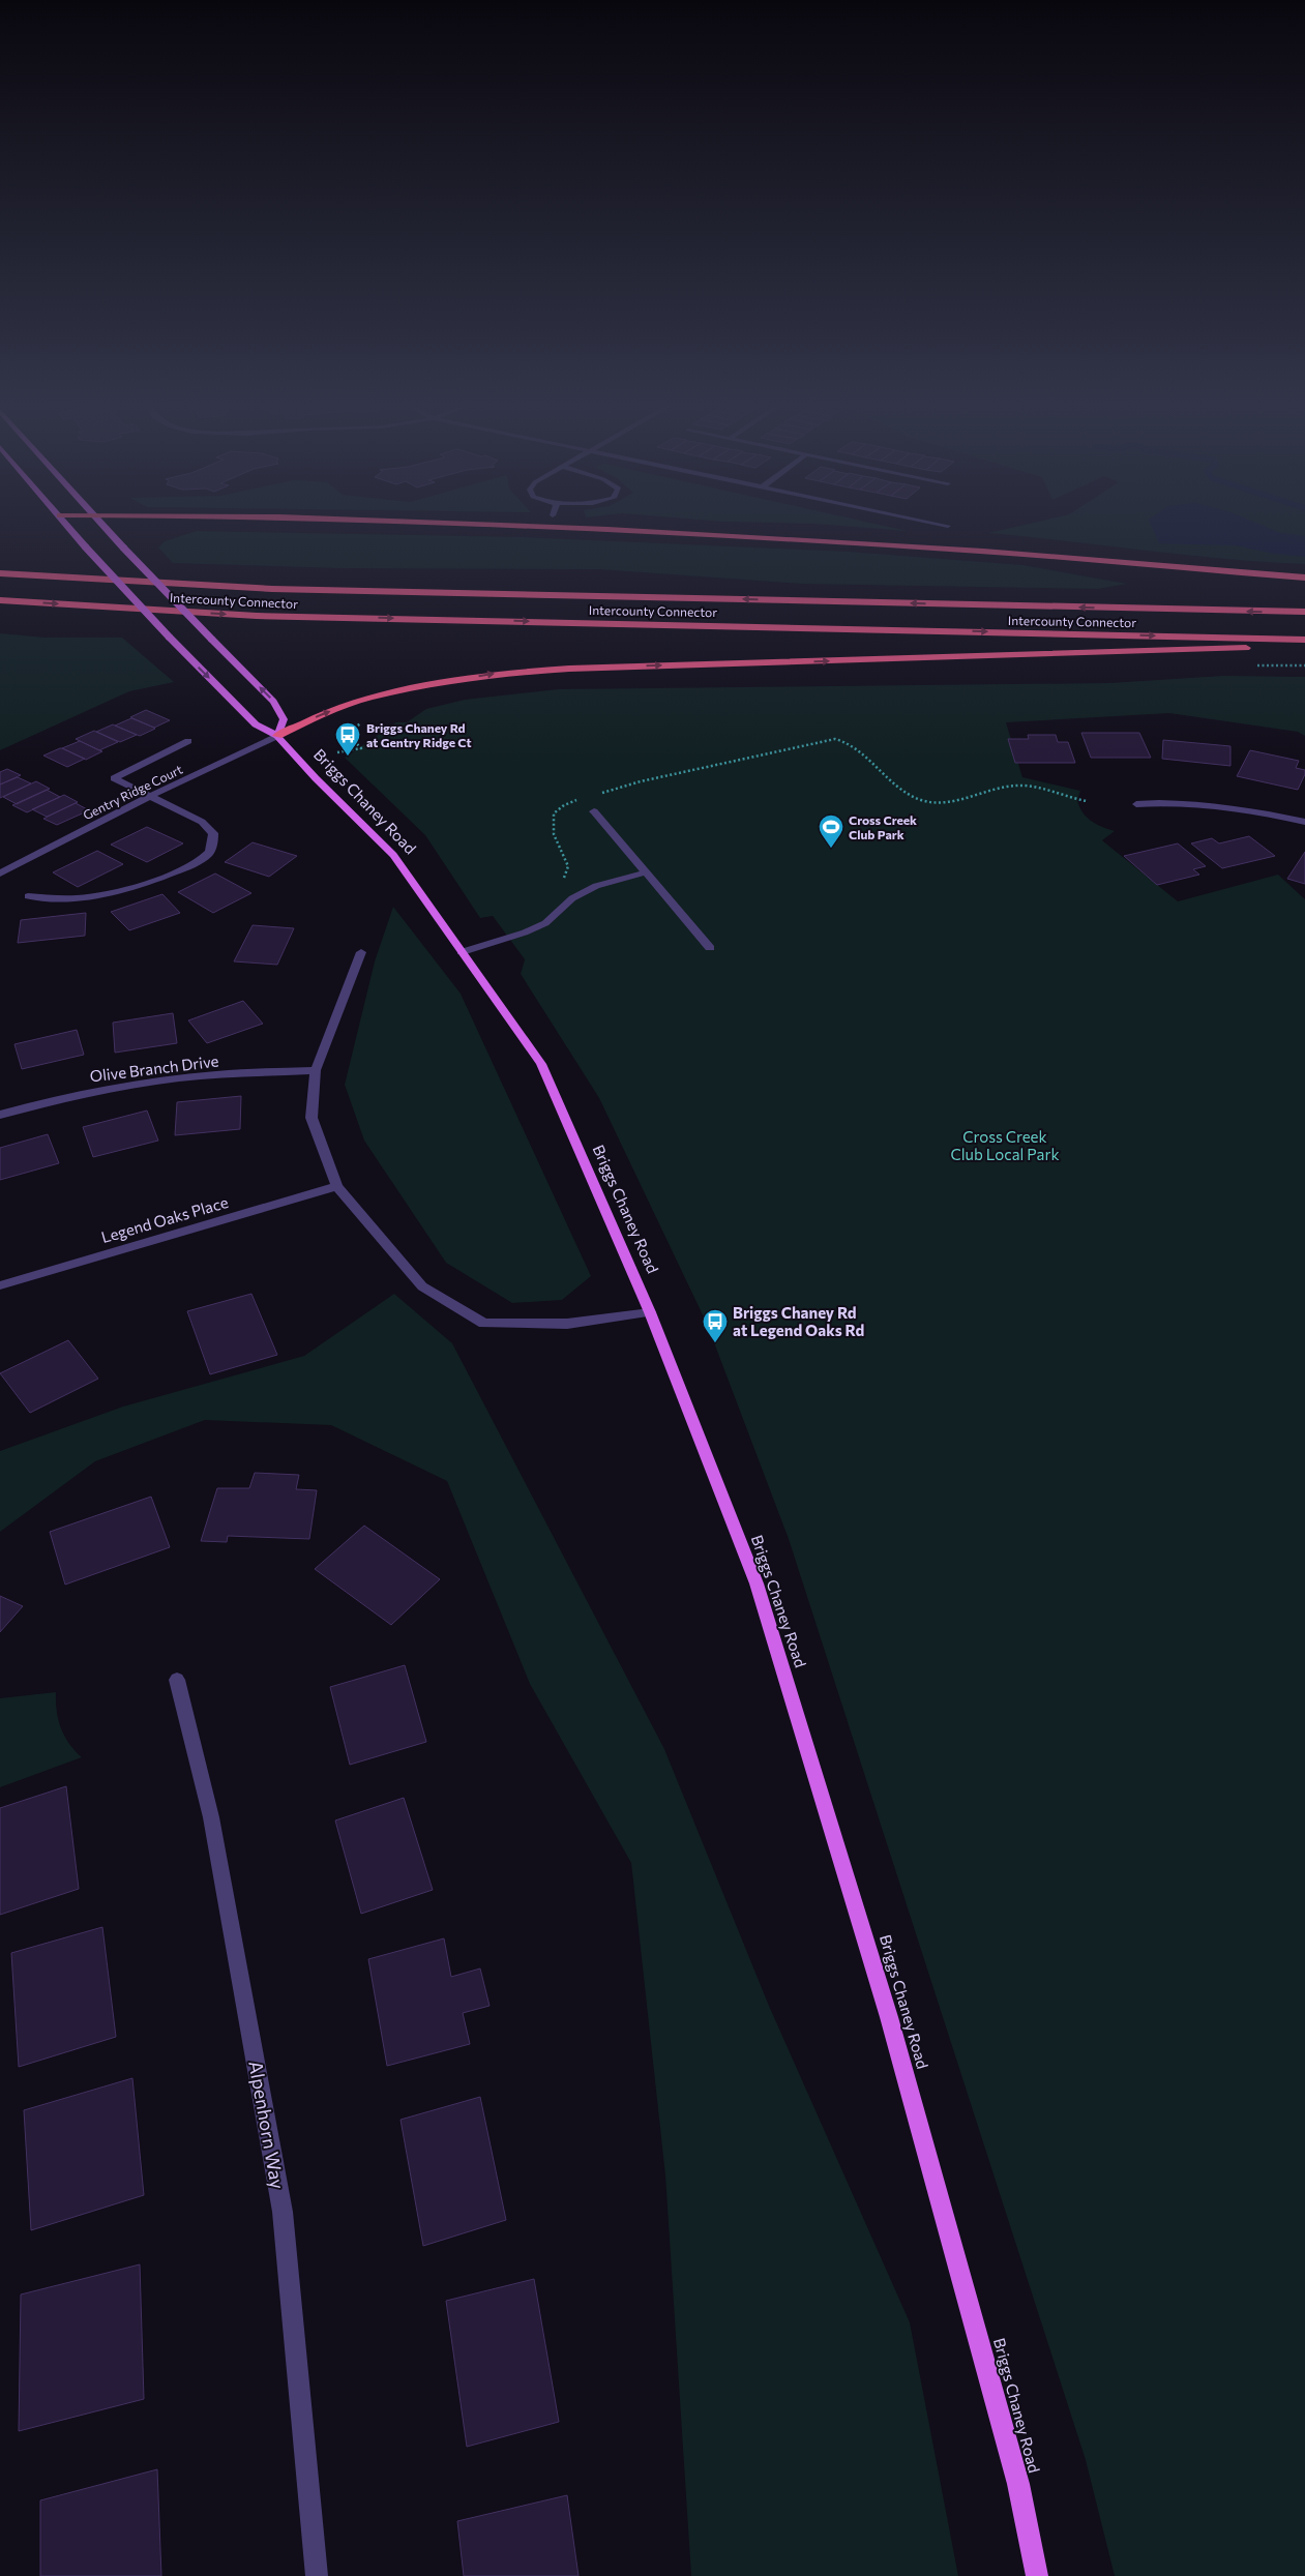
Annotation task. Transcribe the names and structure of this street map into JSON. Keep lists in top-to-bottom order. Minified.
{"streets":{"highway":["Intercounty Connector"],"main road":["Briggs Chaney Road"],"street":["Gentry Ridge Court","Olive Branch Drive","Legend Oaks Place","Alpenhorn Way"]},"crossings":[["Gentry Ridge Court","Briggs Chaney Road"]],"parks":["Cross Creek Club Local Park"],"places":{"bus stop":["Briggs Chaney Rd at Gentry Ridge Ct","Briggs Chaney Rd at Legend Oaks Rd"],"sports":["Cross Creek Club Park"]}}
